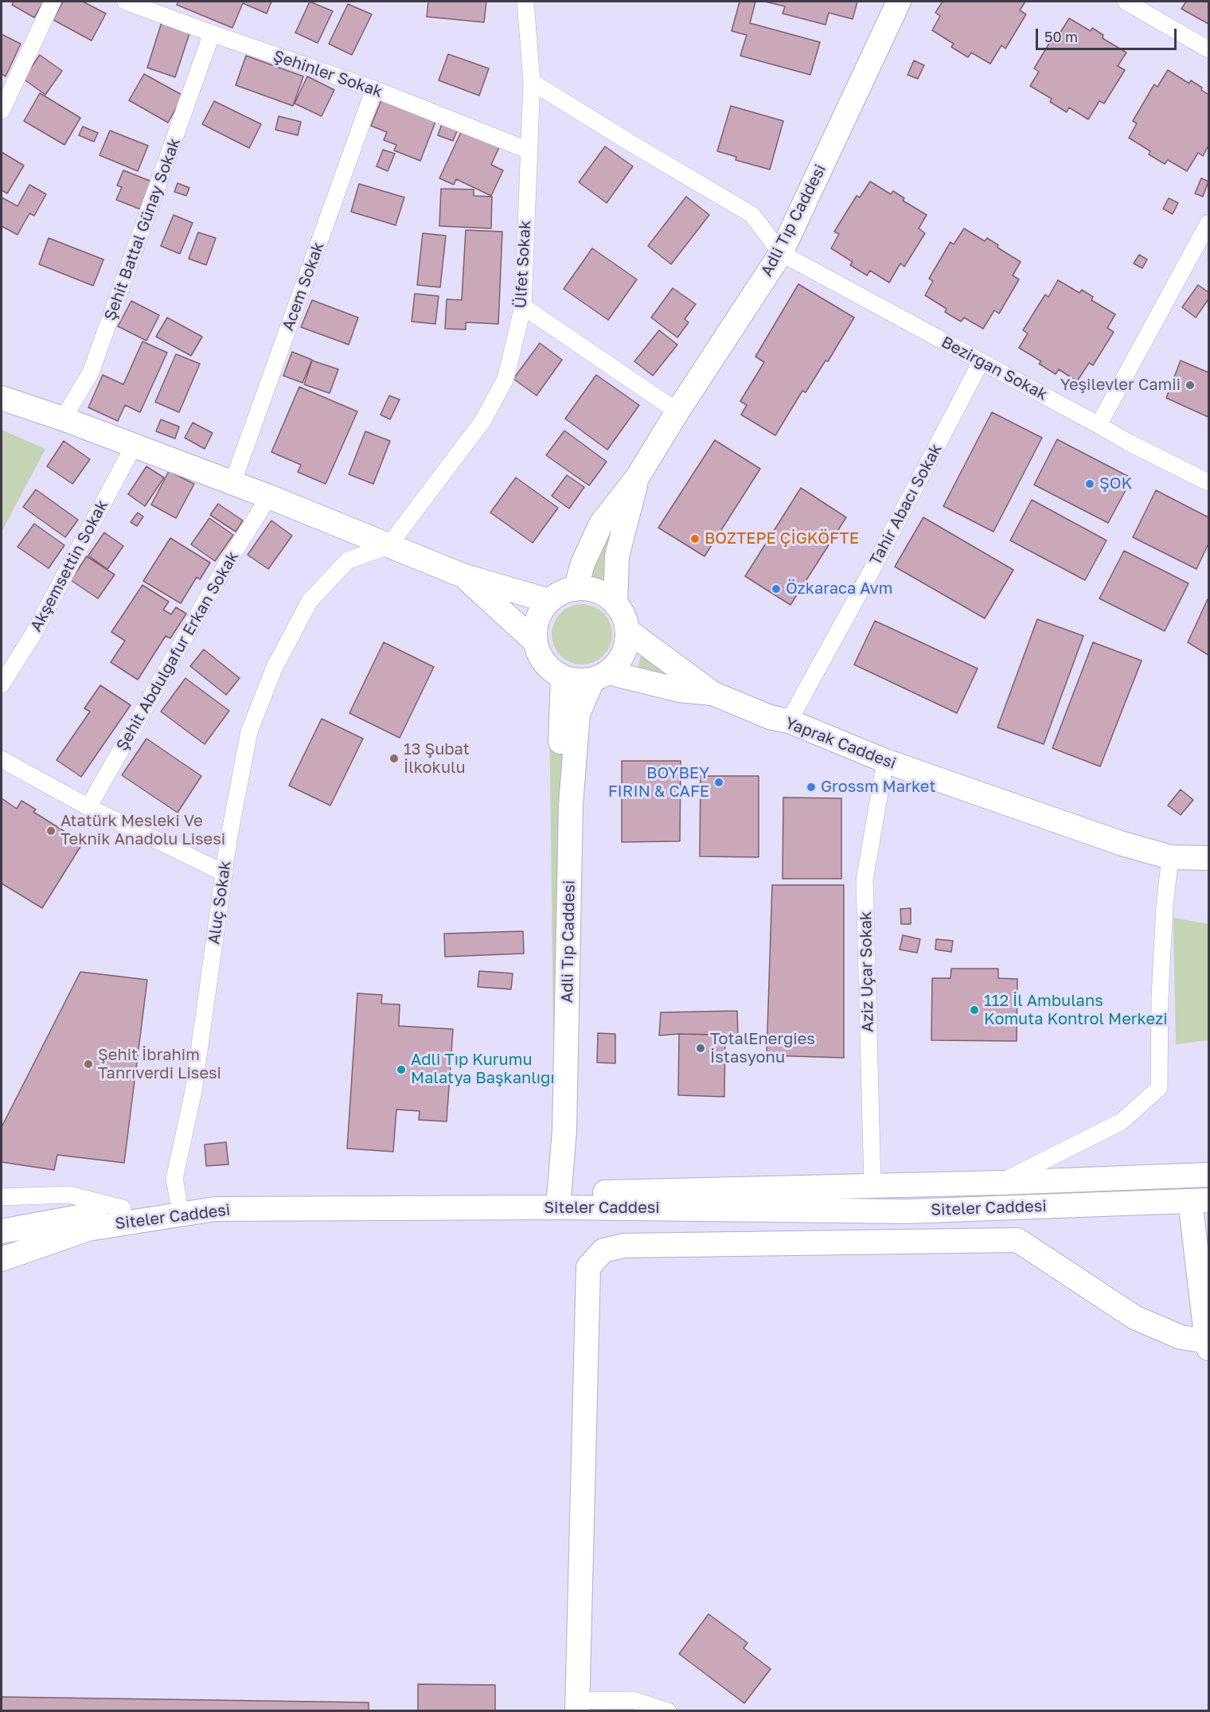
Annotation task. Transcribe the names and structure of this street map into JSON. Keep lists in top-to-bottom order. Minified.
{"streets":{"street":["Şehinler Sokak","Adli Tıp Caddesi","Şehit Battal Günay Sokak","Ülfet Sokak","Acem Sokak","Bezirgan Sokak","Tahir Abacı Sokak","Akşemsettin Sokak","Şehit Abdulgafur Erkan Sokak","Yaprak Caddesi","Aluç Sokak","Aziz Uçar Sokak","Siteler Caddesi"]},"crossings":[["Şehinler Sokak","Şehit Battal Günay Sokak"],["Şehinler Sokak","Ülfet Sokak"],["Şehinler Sokak","Acem Sokak"],["Adli Tıp Caddesi","Bezirgan Sokak"],["Adli Tıp Caddesi","Yaprak Caddesi"],["Adli Tıp Caddesi","Siteler Caddesi"],["Ülfet Sokak","Aluç Sokak"],["Bezirgan Sokak","Tahir Abacı Sokak"],["Tahir Abacı Sokak","Yaprak Caddesi"],["Yaprak Caddesi","Aziz Uçar Sokak"],["Aluç Sokak","Siteler Caddesi"],["Aziz Uçar Sokak","Siteler Caddesi"]],"places":["Yeşilevler Camii","ŞOK","BOZTEPE ÇİĞKÖFTE","Özkaraca Avm","13 Şubat İlkokulu","BOYBEY FIRIN & CAFE","Grossm Market","Atatürk Mesleki Ve Teknik Anadolu Lisesi","112 İl Ambulans Komuta Kontrol Merkezi","TotalEnergies İstasyonu","Şehit İbrahim Tanrıverdi Lisesi","Adli Tıp Kurumu Malatya Başkanlığı"],"scale_bar":"50 m"}
